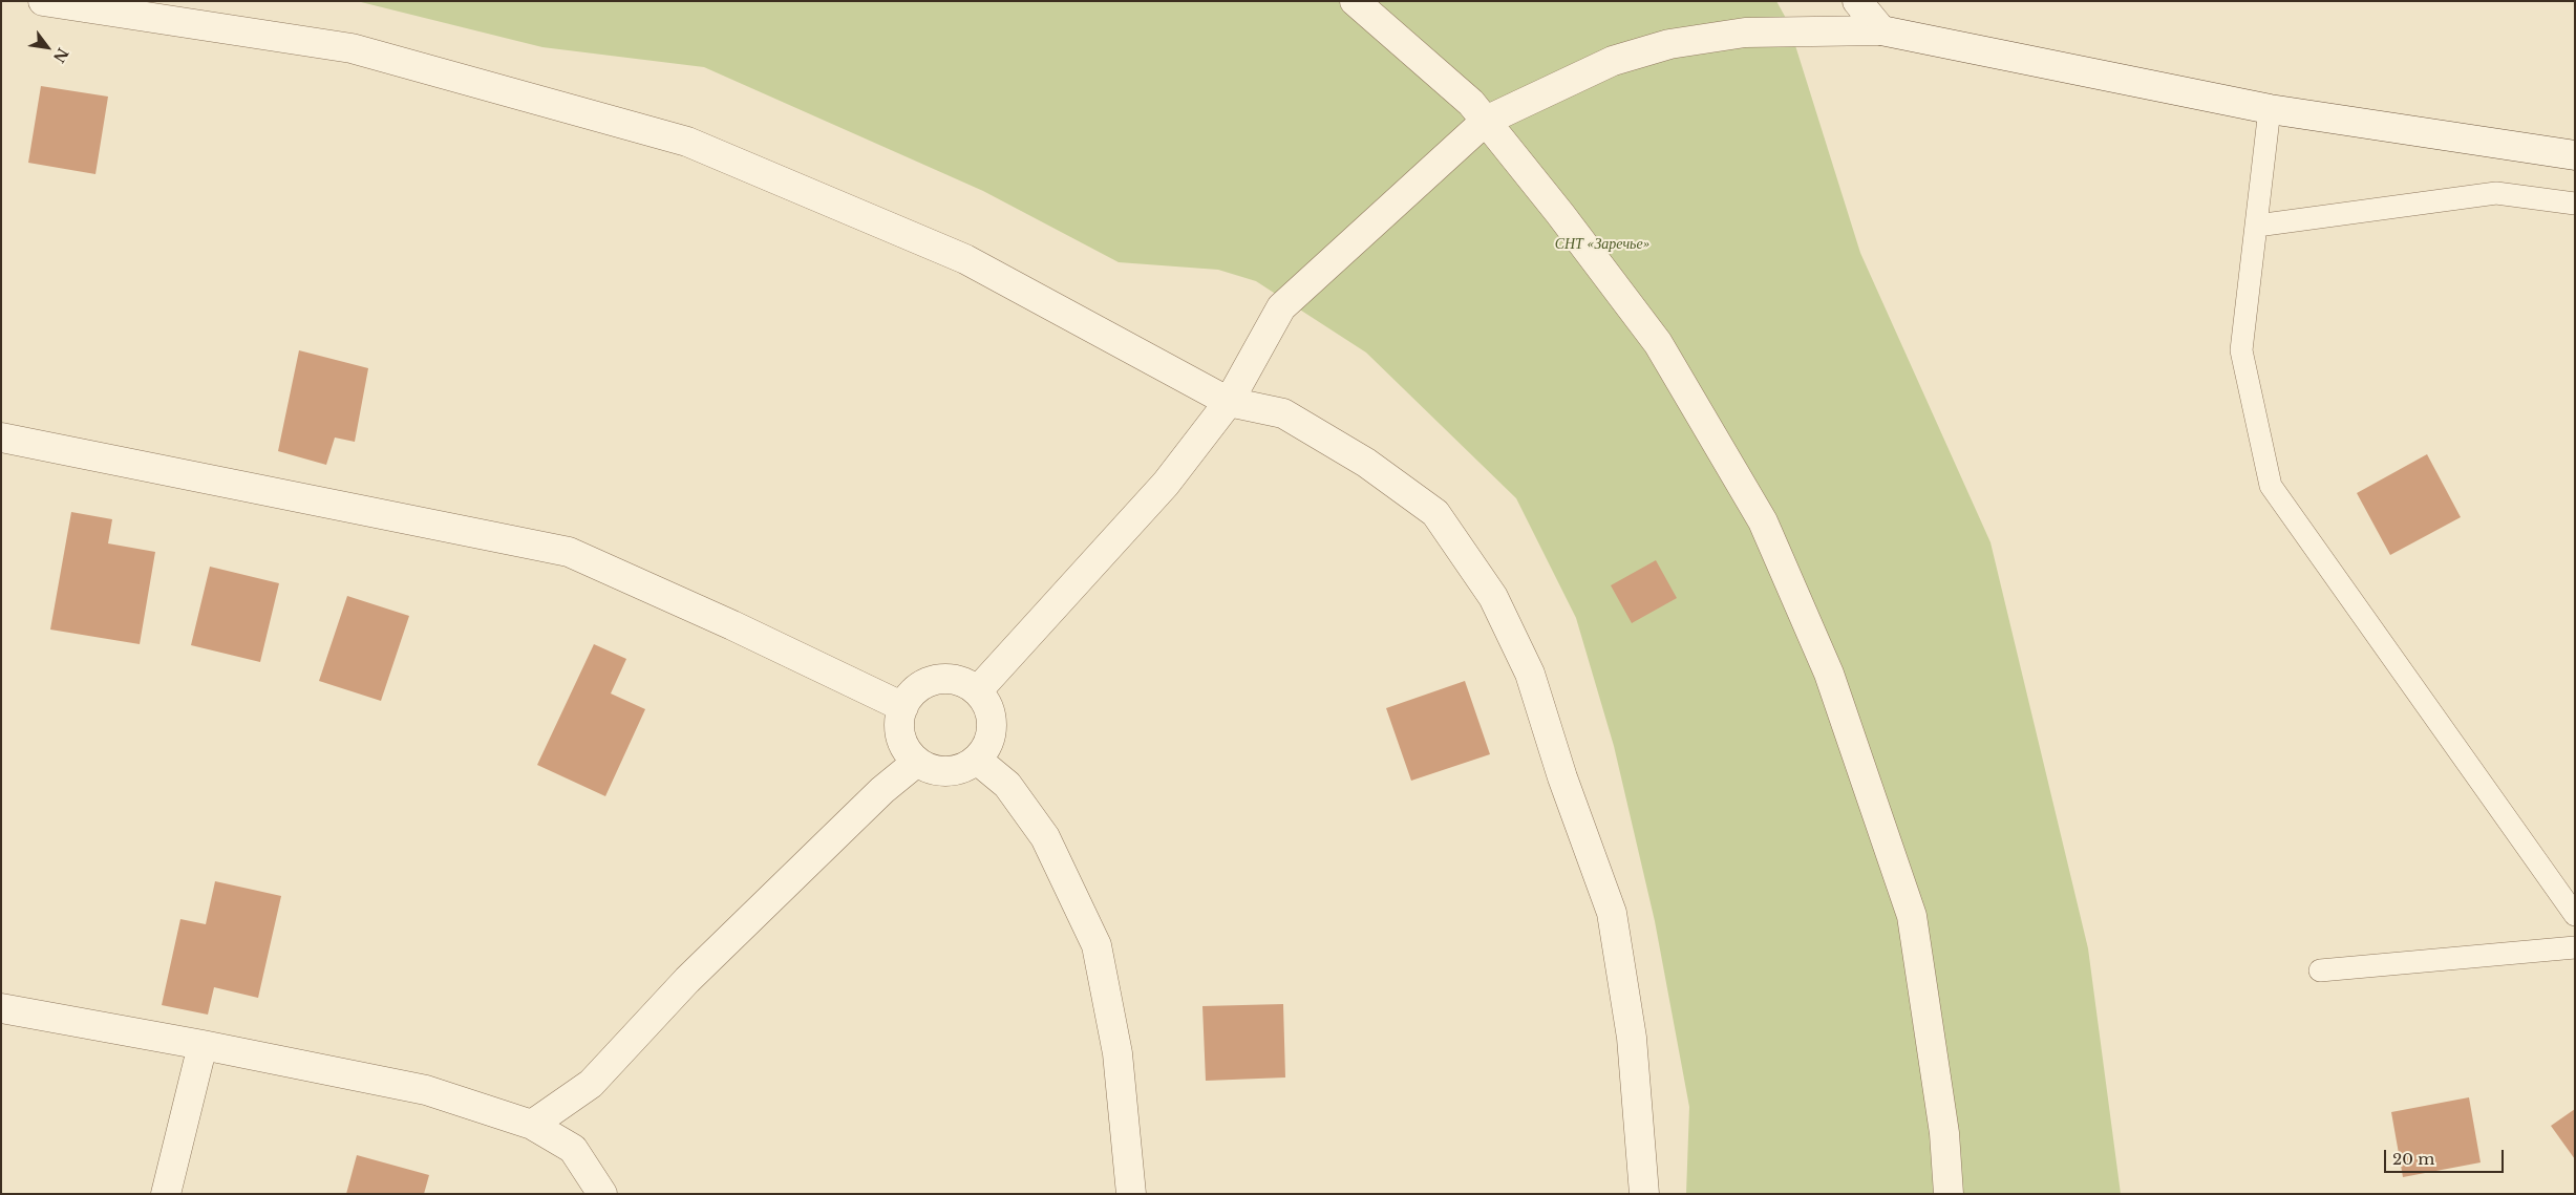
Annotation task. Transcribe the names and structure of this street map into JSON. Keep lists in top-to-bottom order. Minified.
{"parks":["СНТ «Заречье»"],"scale_bar":"20 m","north":"bottom right"}
